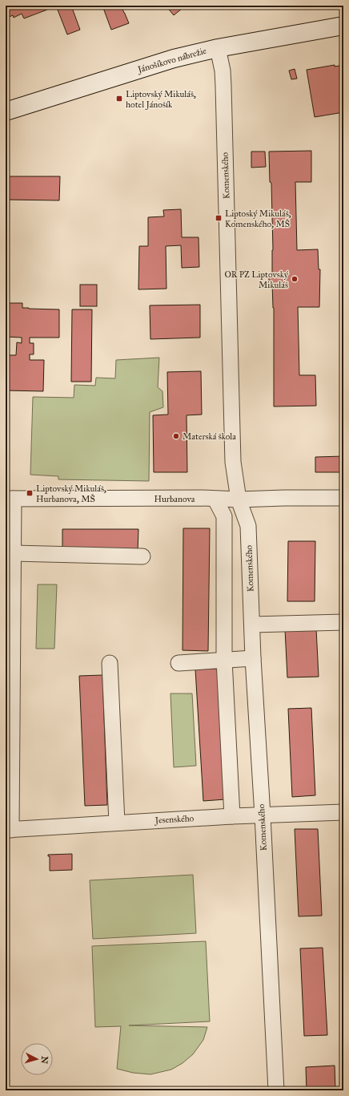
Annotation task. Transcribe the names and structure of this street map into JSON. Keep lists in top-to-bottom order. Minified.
{"streets":{"main road":["Jánošíkovo nábrežie"],"street":["Komenského","Hurbanova","Jesenského"]},"crossings":[["Jánošíkovo nábrežie","Komenského"],["Komenského","Hurbanova"],["Komenského","Jesenského"]],"places":{"transit":["Liptovský Mikuláš, hotel Jánošík","Liptoský Mikuláš, Komenského, MŠ","Liptovský Mikuláš, Hurbanova, MŠ"],"other":["OR PZ Liptovský Mikuláš","Materská škola"]},"north":"right"}
